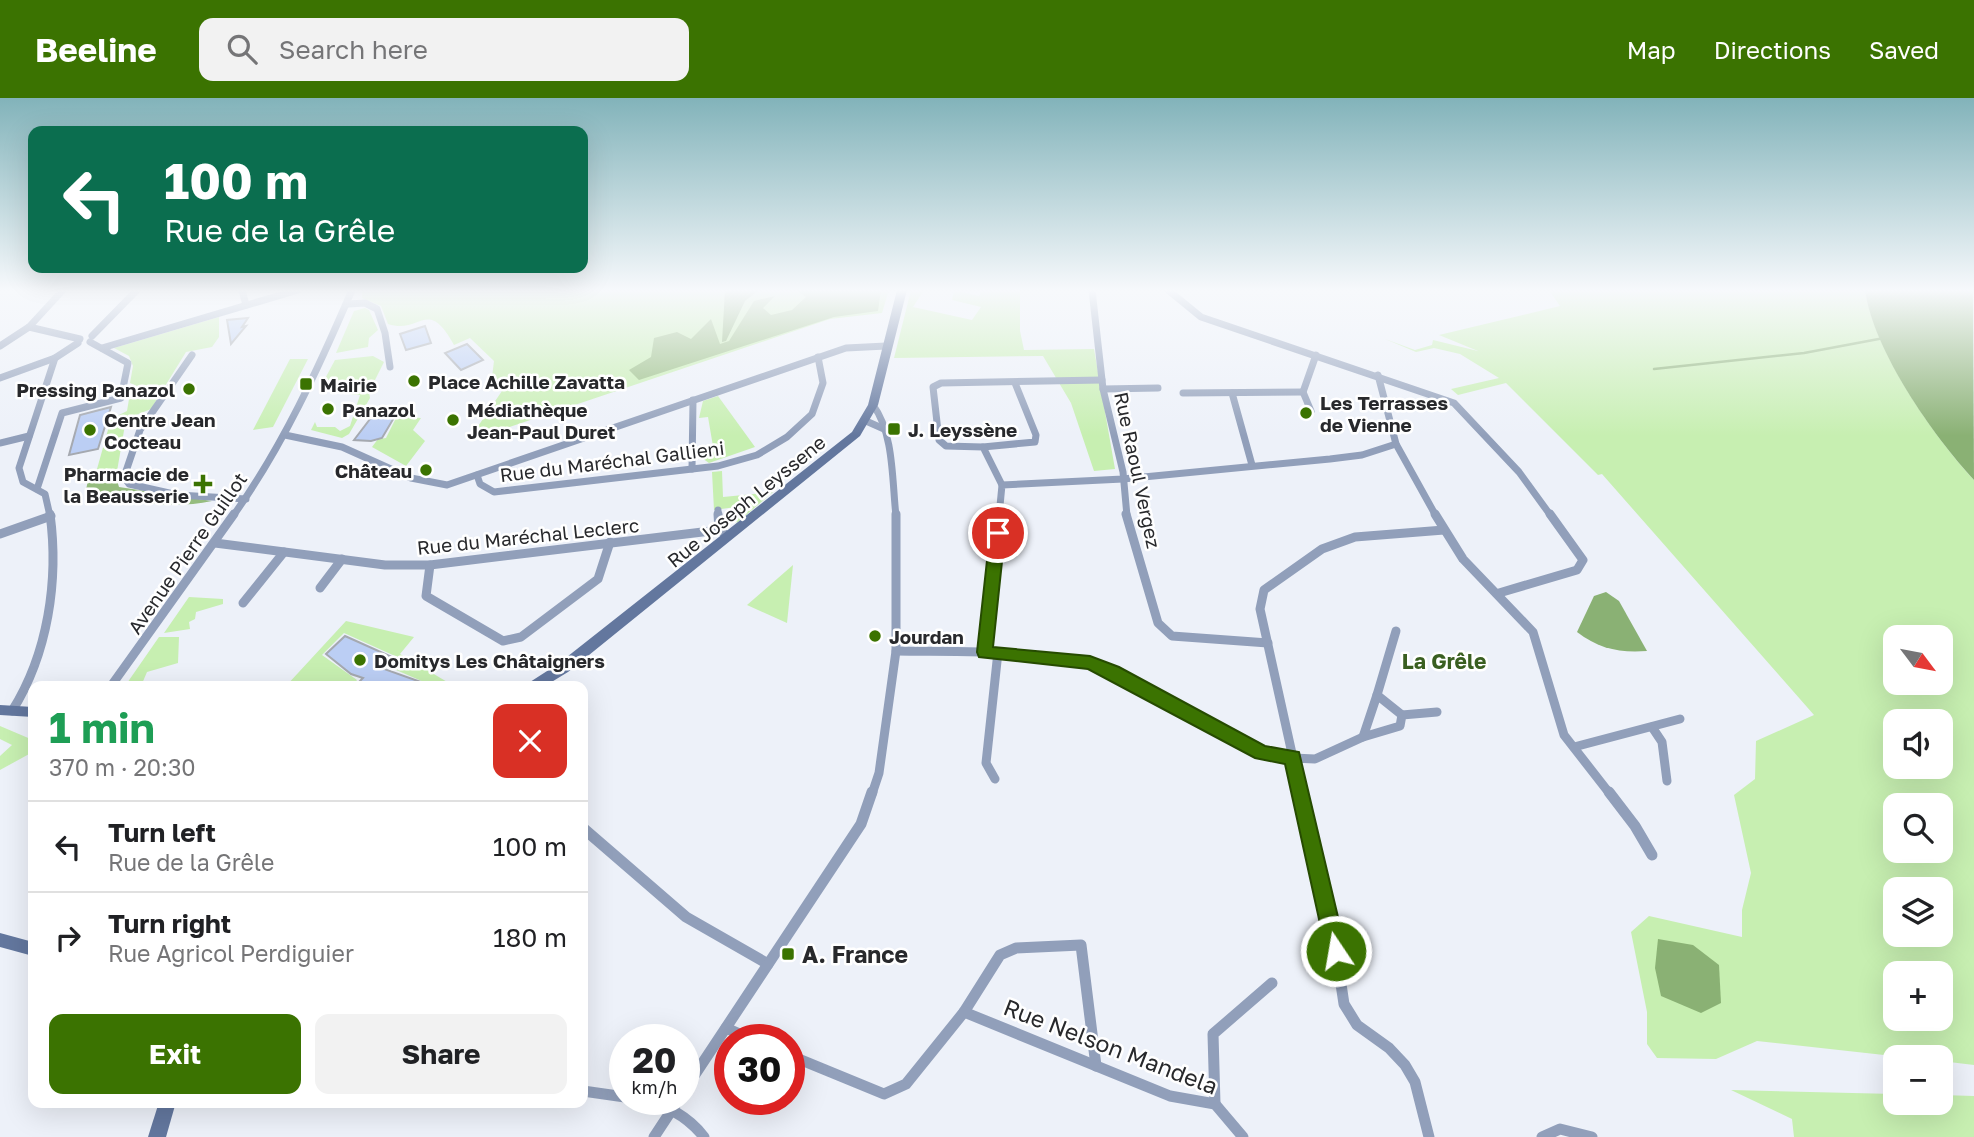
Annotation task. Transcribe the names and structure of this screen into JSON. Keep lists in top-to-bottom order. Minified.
{"streets":{"street":["Rue du Maréchal Gallieni","Rue Raoul Vergez","Rue Joseph Leyssene","Rue du Maréchal Leclerc","Avenue Pierre Guillot","Rue Nelson Mandela"]},"crossings":[["Rue Joseph Leyssene","Rue du Maréchal Leclerc"],["Rue du Maréchal Leclerc","Avenue Pierre Guillot"]],"districts":["La Grêle"],"places":{"other":["Place Achille Zavatta","Pressing Panazol","Panazol","Les Terrasses de Vienne","Médiathèque Jean-Paul Duret","Centre Jean Cocteau","Château","Jourdan","Domitys Les Châtaigners"],"transit":["Mairie","J. Leyssène","A. France"],"health":["Pharmacie de la Beausserie"]},"north":"bottom right","page":{"header":"Beeline","search":"Search here","nav":["Map","Directions","Saved"],"turn":["100 m","Rue de la Grêle"],"map_buttons":["+","−"],"heading":["1 min","370 m · 20:30"],"list":[{"name":"Turn left","note":"Rue de la Grêle","value":"100 m"},{"name":"Turn right","note":"Rue Agricol Perdiguier","value":"180 m"}],"buttons":["Exit","Share"],"speed":"20 km/h","limit":"30"}}
